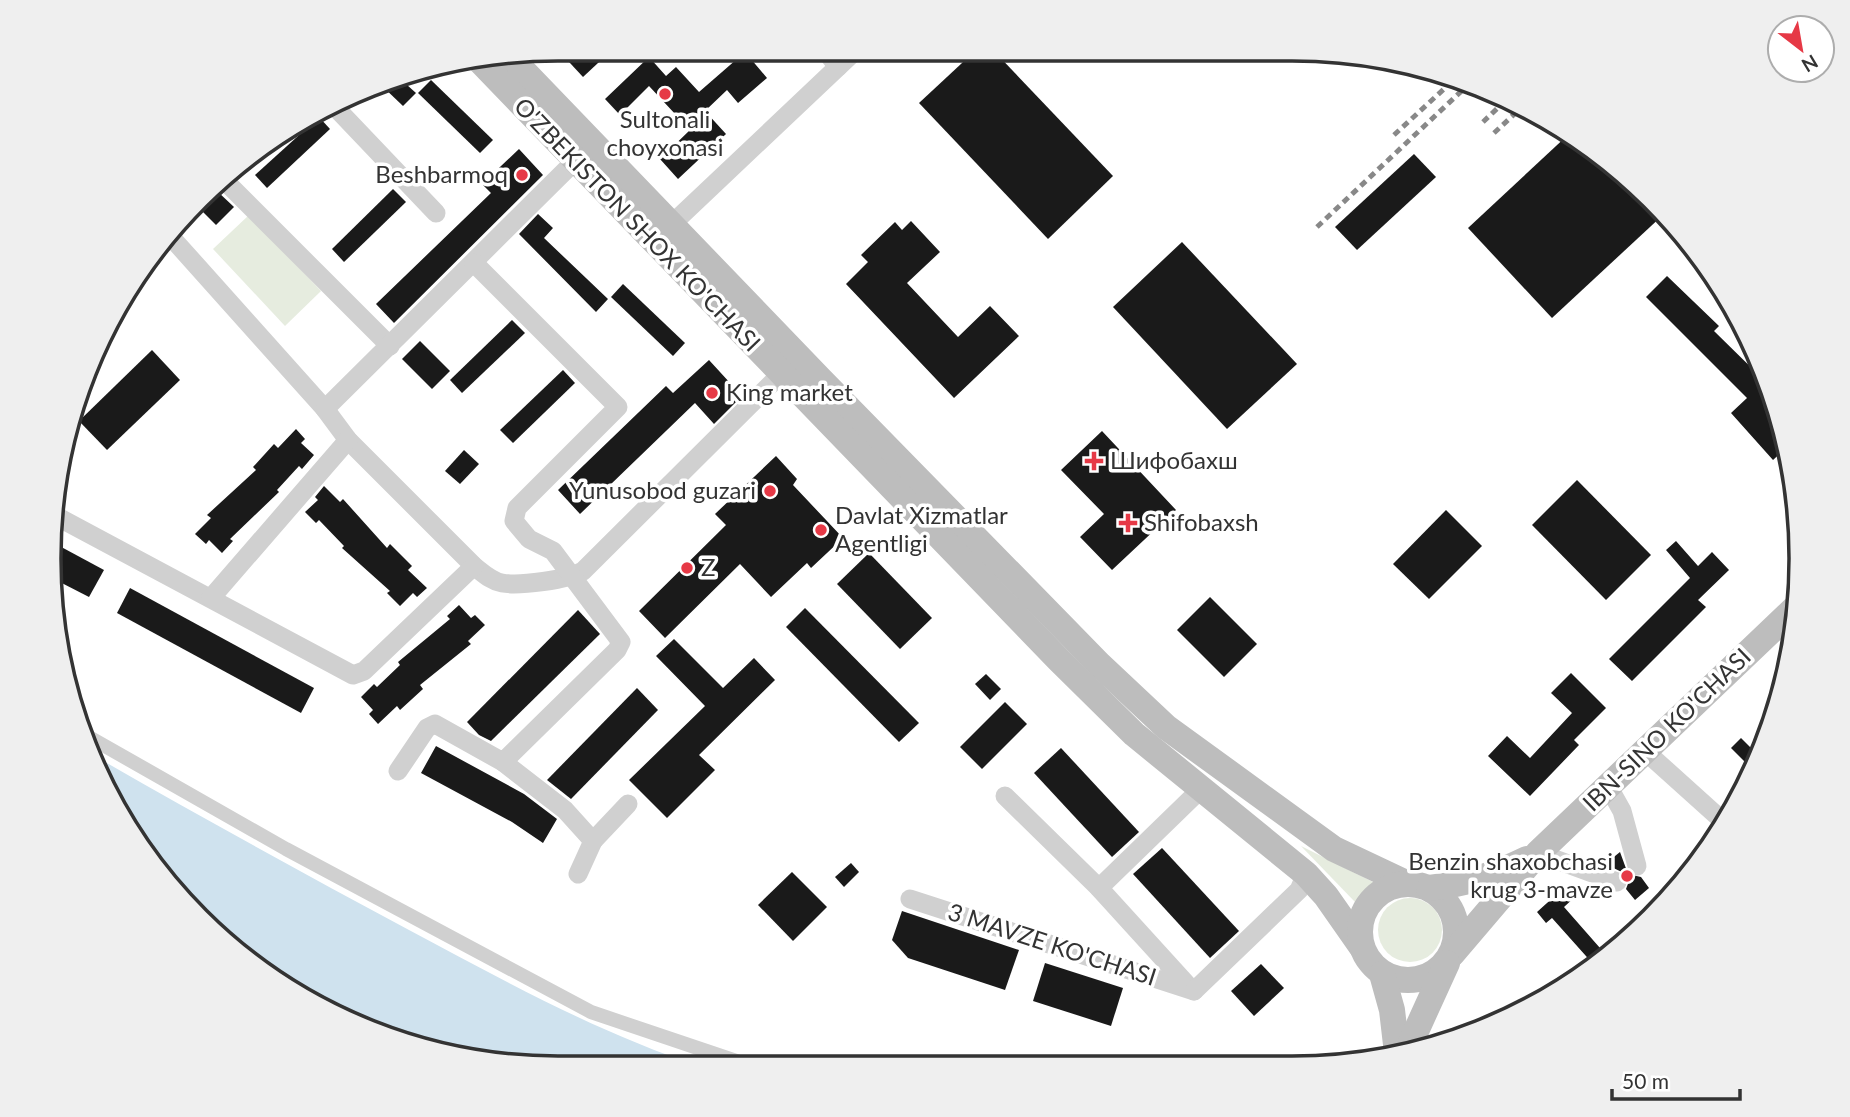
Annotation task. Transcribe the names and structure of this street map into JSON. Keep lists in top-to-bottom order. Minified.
{"streets":{"main road":["O'ZBEKISTON SHOX KO'CHASI","IBN-SINO KO'CHASI"],"street":["3 MAVZE KO'CHASI"]},"places":{"other":["Sultonali choyxonasi","Beshbarmoq","King market","Yunusobod guzari","Davlat Xizmatlar Agentligi","Z","Benzin shaxobchasi krug 3-mavze"],"health":["Шифобахш","Shifobaxsh"]},"scale_bar":"50 m","north":"bottom right"}
